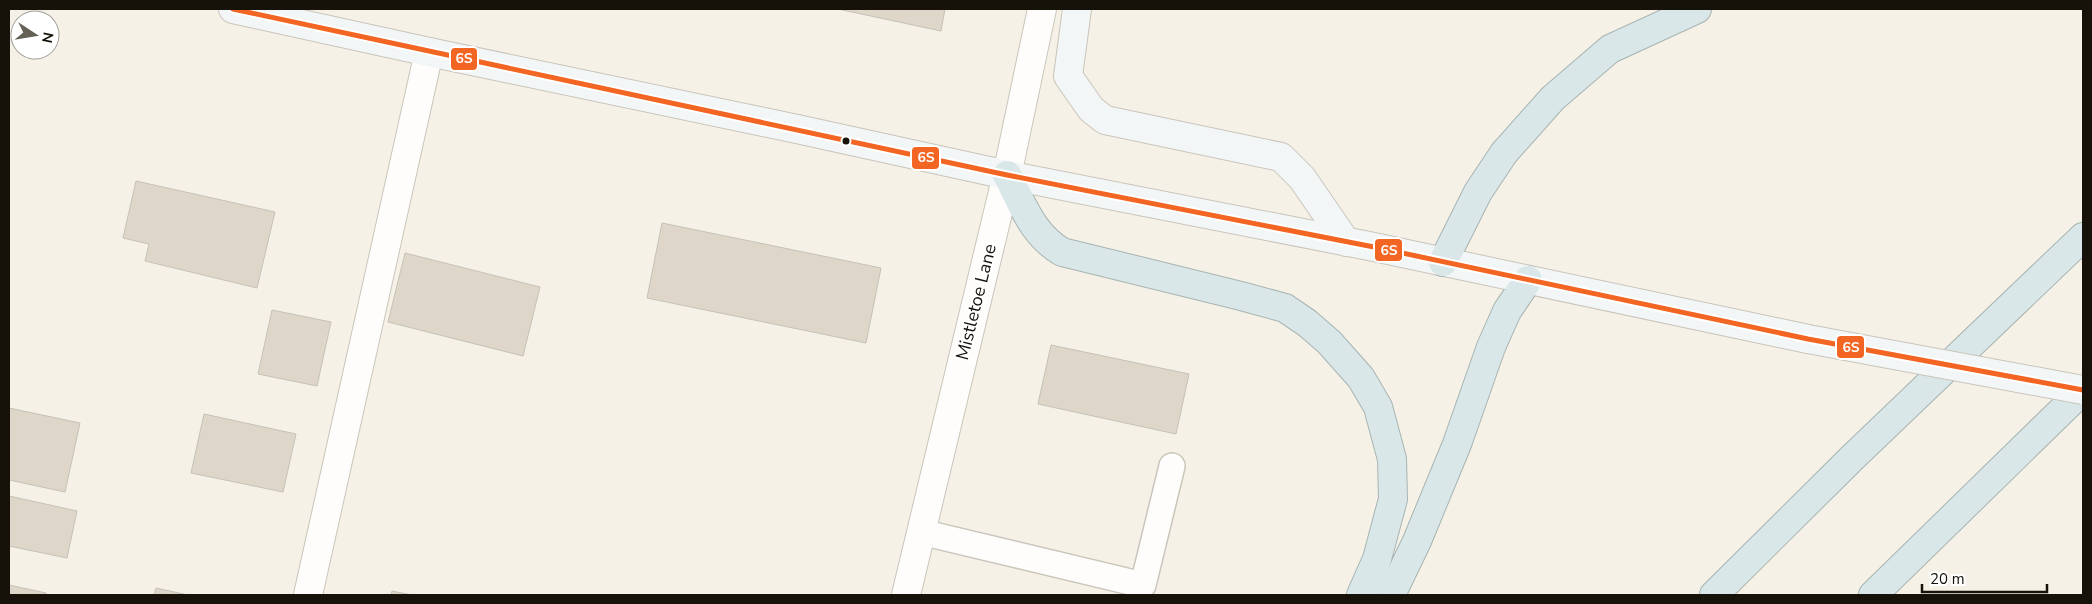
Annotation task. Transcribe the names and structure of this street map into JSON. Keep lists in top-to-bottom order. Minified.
{"streets":{"street":["Mistletoe Lane"]},"lines":["transit line 6S"],"scale_bar":"20 m","north":"right"}
